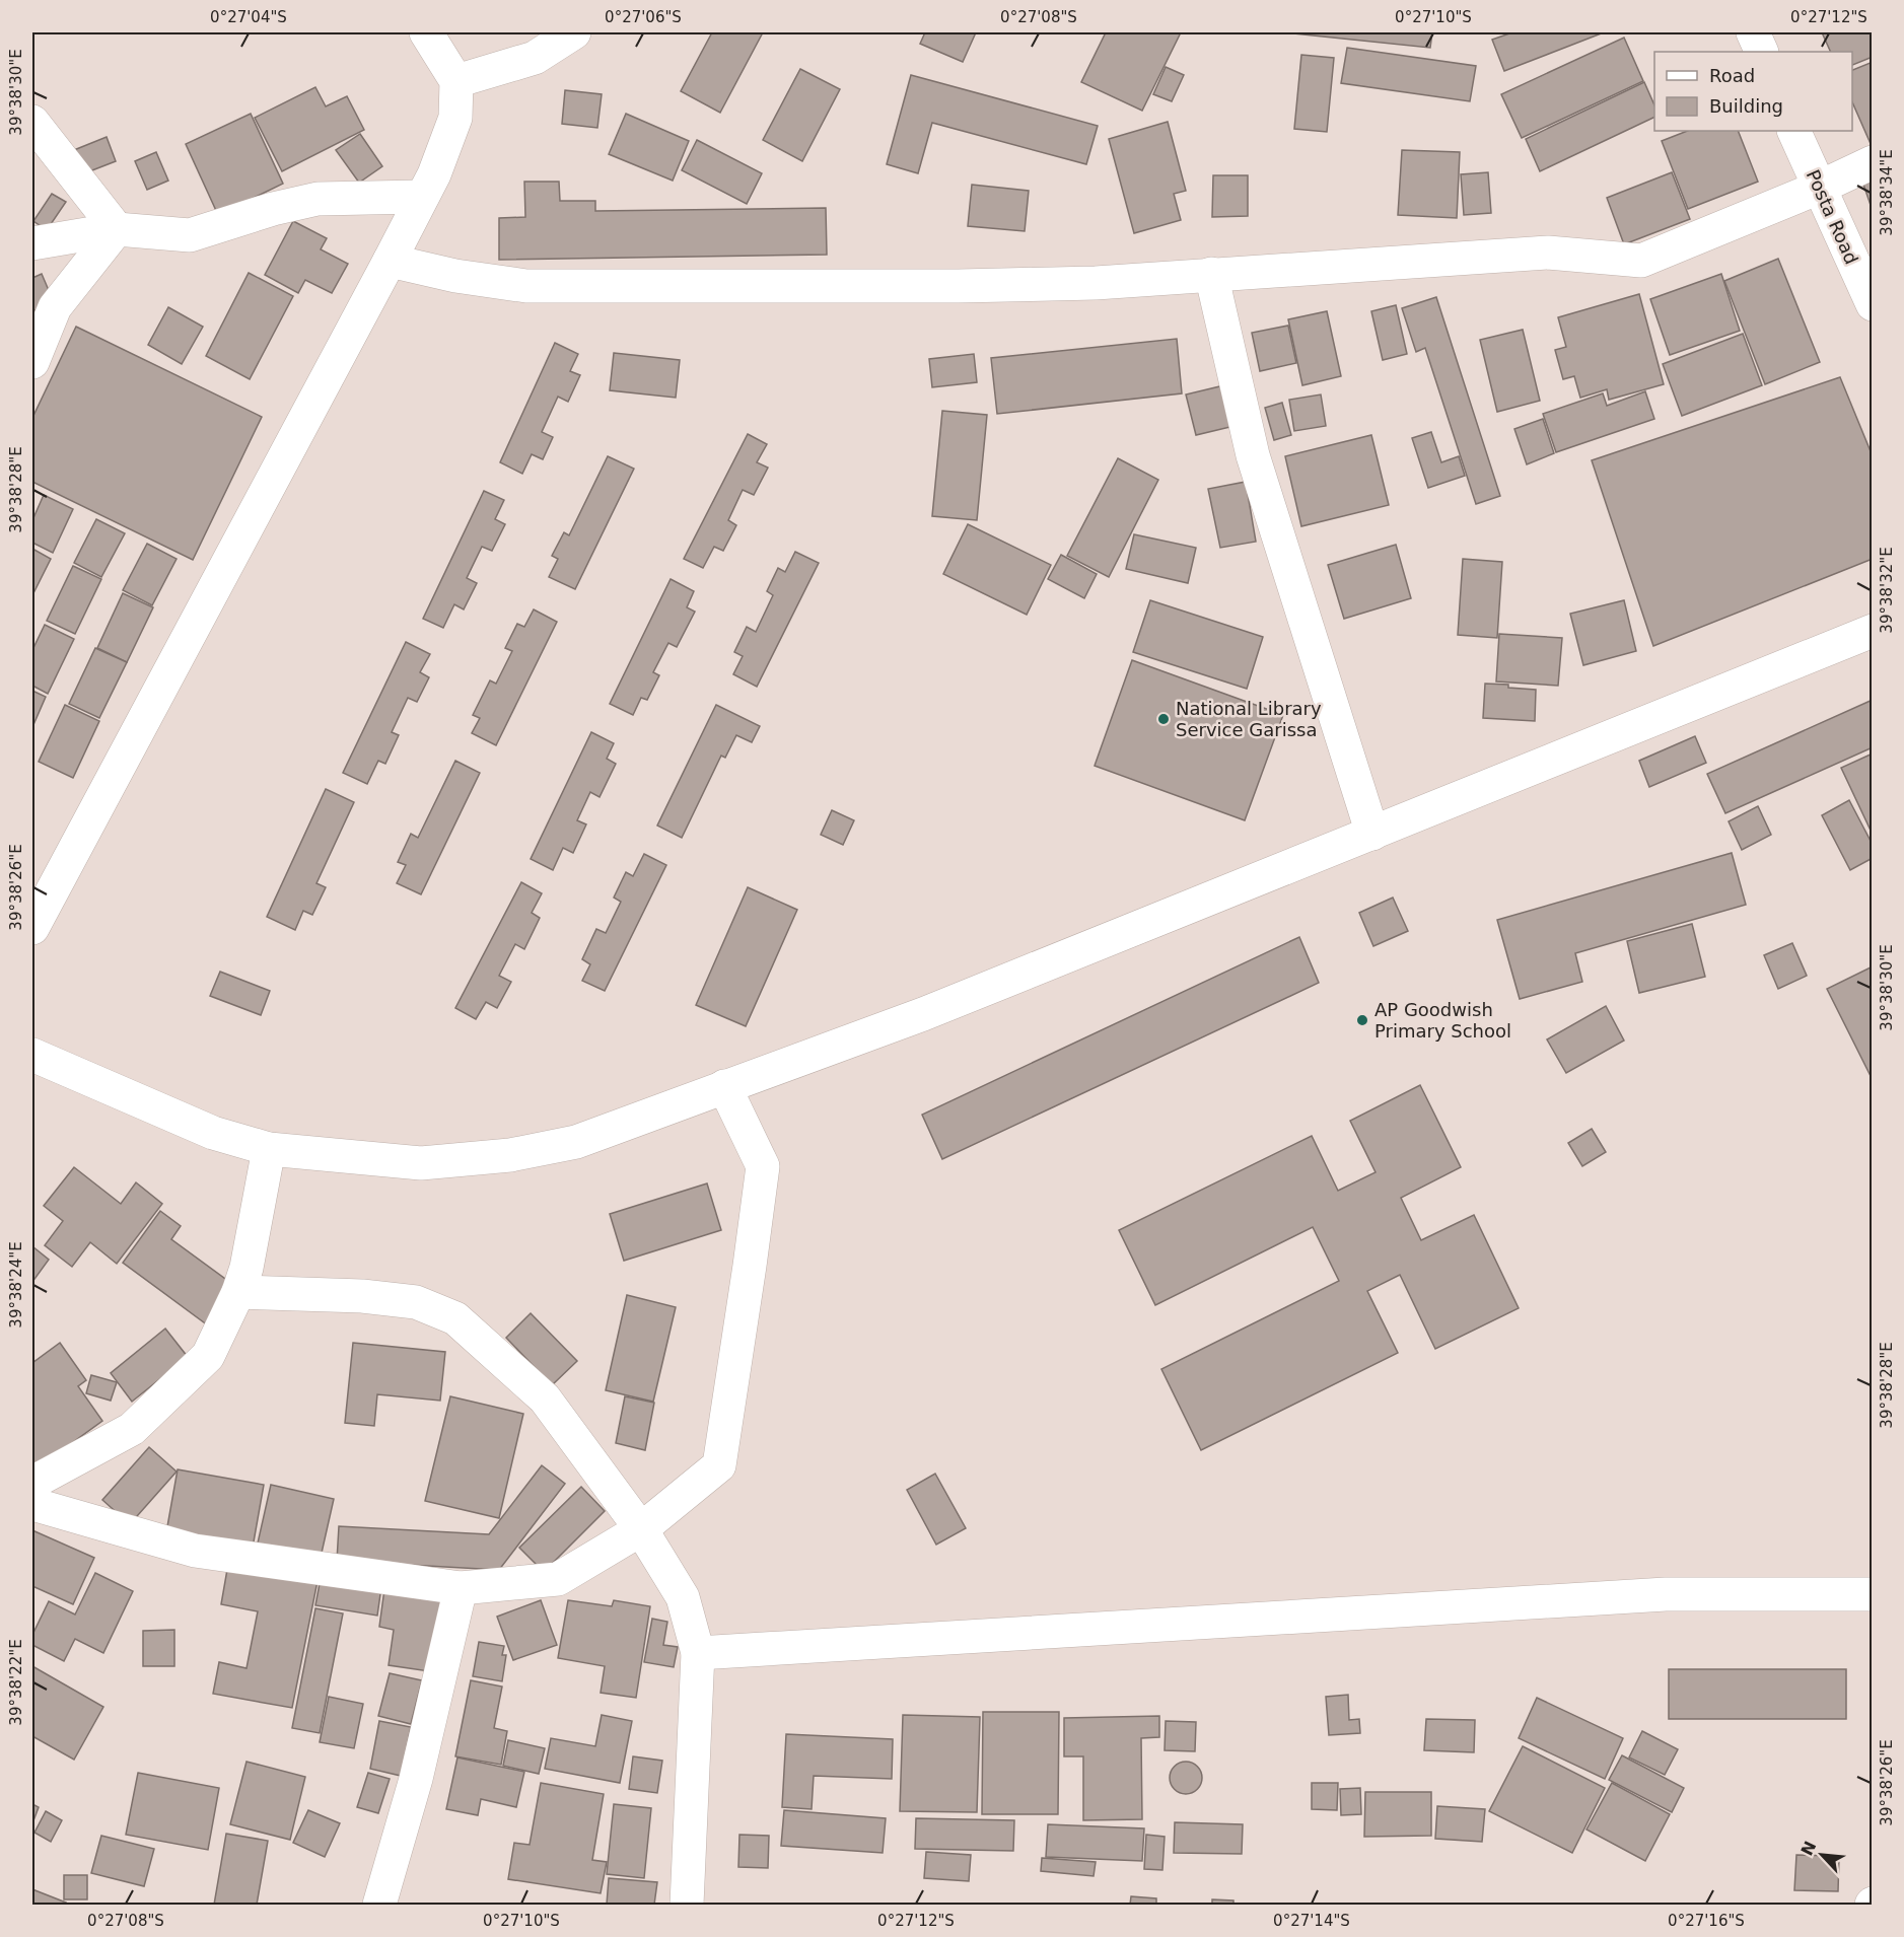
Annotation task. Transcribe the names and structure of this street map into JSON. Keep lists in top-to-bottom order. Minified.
{"streets":{"street":["Posta Road"]},"places":["National Library Service Garissa","AP Goodwish Primary School"],"legend":["Road","Building"],"north":"top left","coordinates":["0°27'04\"S","0°27'06\"S","0°27'08\"S","0°27'10\"S","0°27'12\"S","39°38'30\"E","39°38'34\"E","39°38'28\"E","39°38'32\"E","39°38'26\"E","39°38'24\"E","39°38'22\"E","0°27'14\"S","0°27'16\"S"]}
